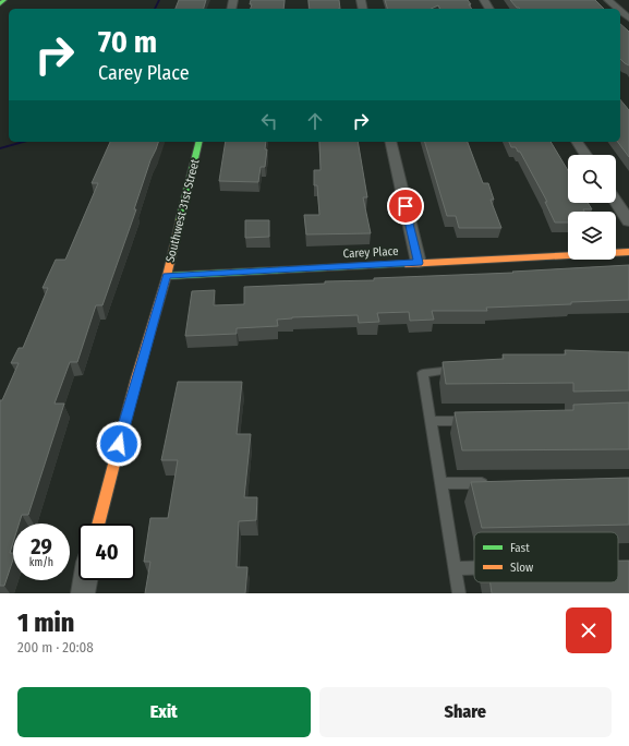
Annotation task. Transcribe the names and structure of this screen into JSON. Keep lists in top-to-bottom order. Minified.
{"streets":{"street":["Southwest 31st Street","Carey Place"]},"crossings":[["Southwest 31st Street","Carey Place"]],"legend":["Fast","Slow"],"page":{"turn":["70 m","Carey Place"],"speed":"29 km/h","limit":"40","heading":["1 min","200 m · 20:08"],"buttons":["Exit","Share"]}}
